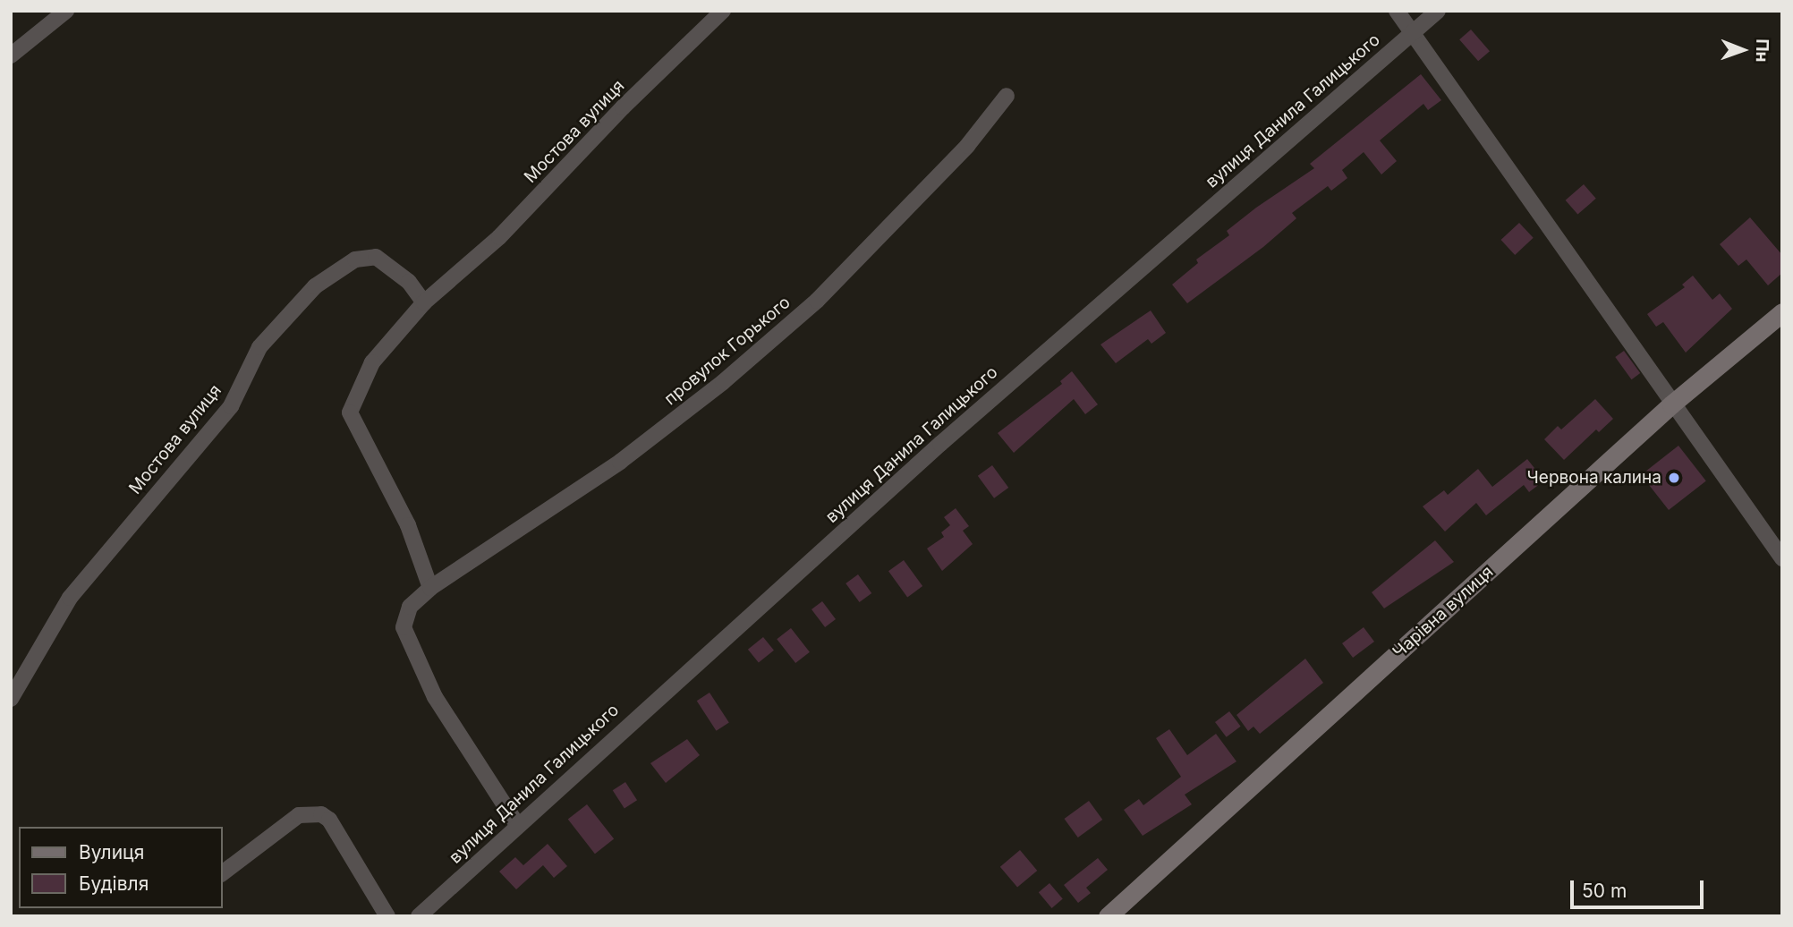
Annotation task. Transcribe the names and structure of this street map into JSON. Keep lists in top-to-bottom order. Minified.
{"streets":{"street":["вулиця Данила Галицького","Мостова вулиця","провулок Горького","Чарівна вулиця"]},"crossings":[["вулиця Данила Галицького","провулок Горького"],["Мостова вулиця","провулок Горького"]],"places":["Червона калина"],"legend":["Вулиця","Будівля"],"scale_bar":"50 m","north":"right"}
